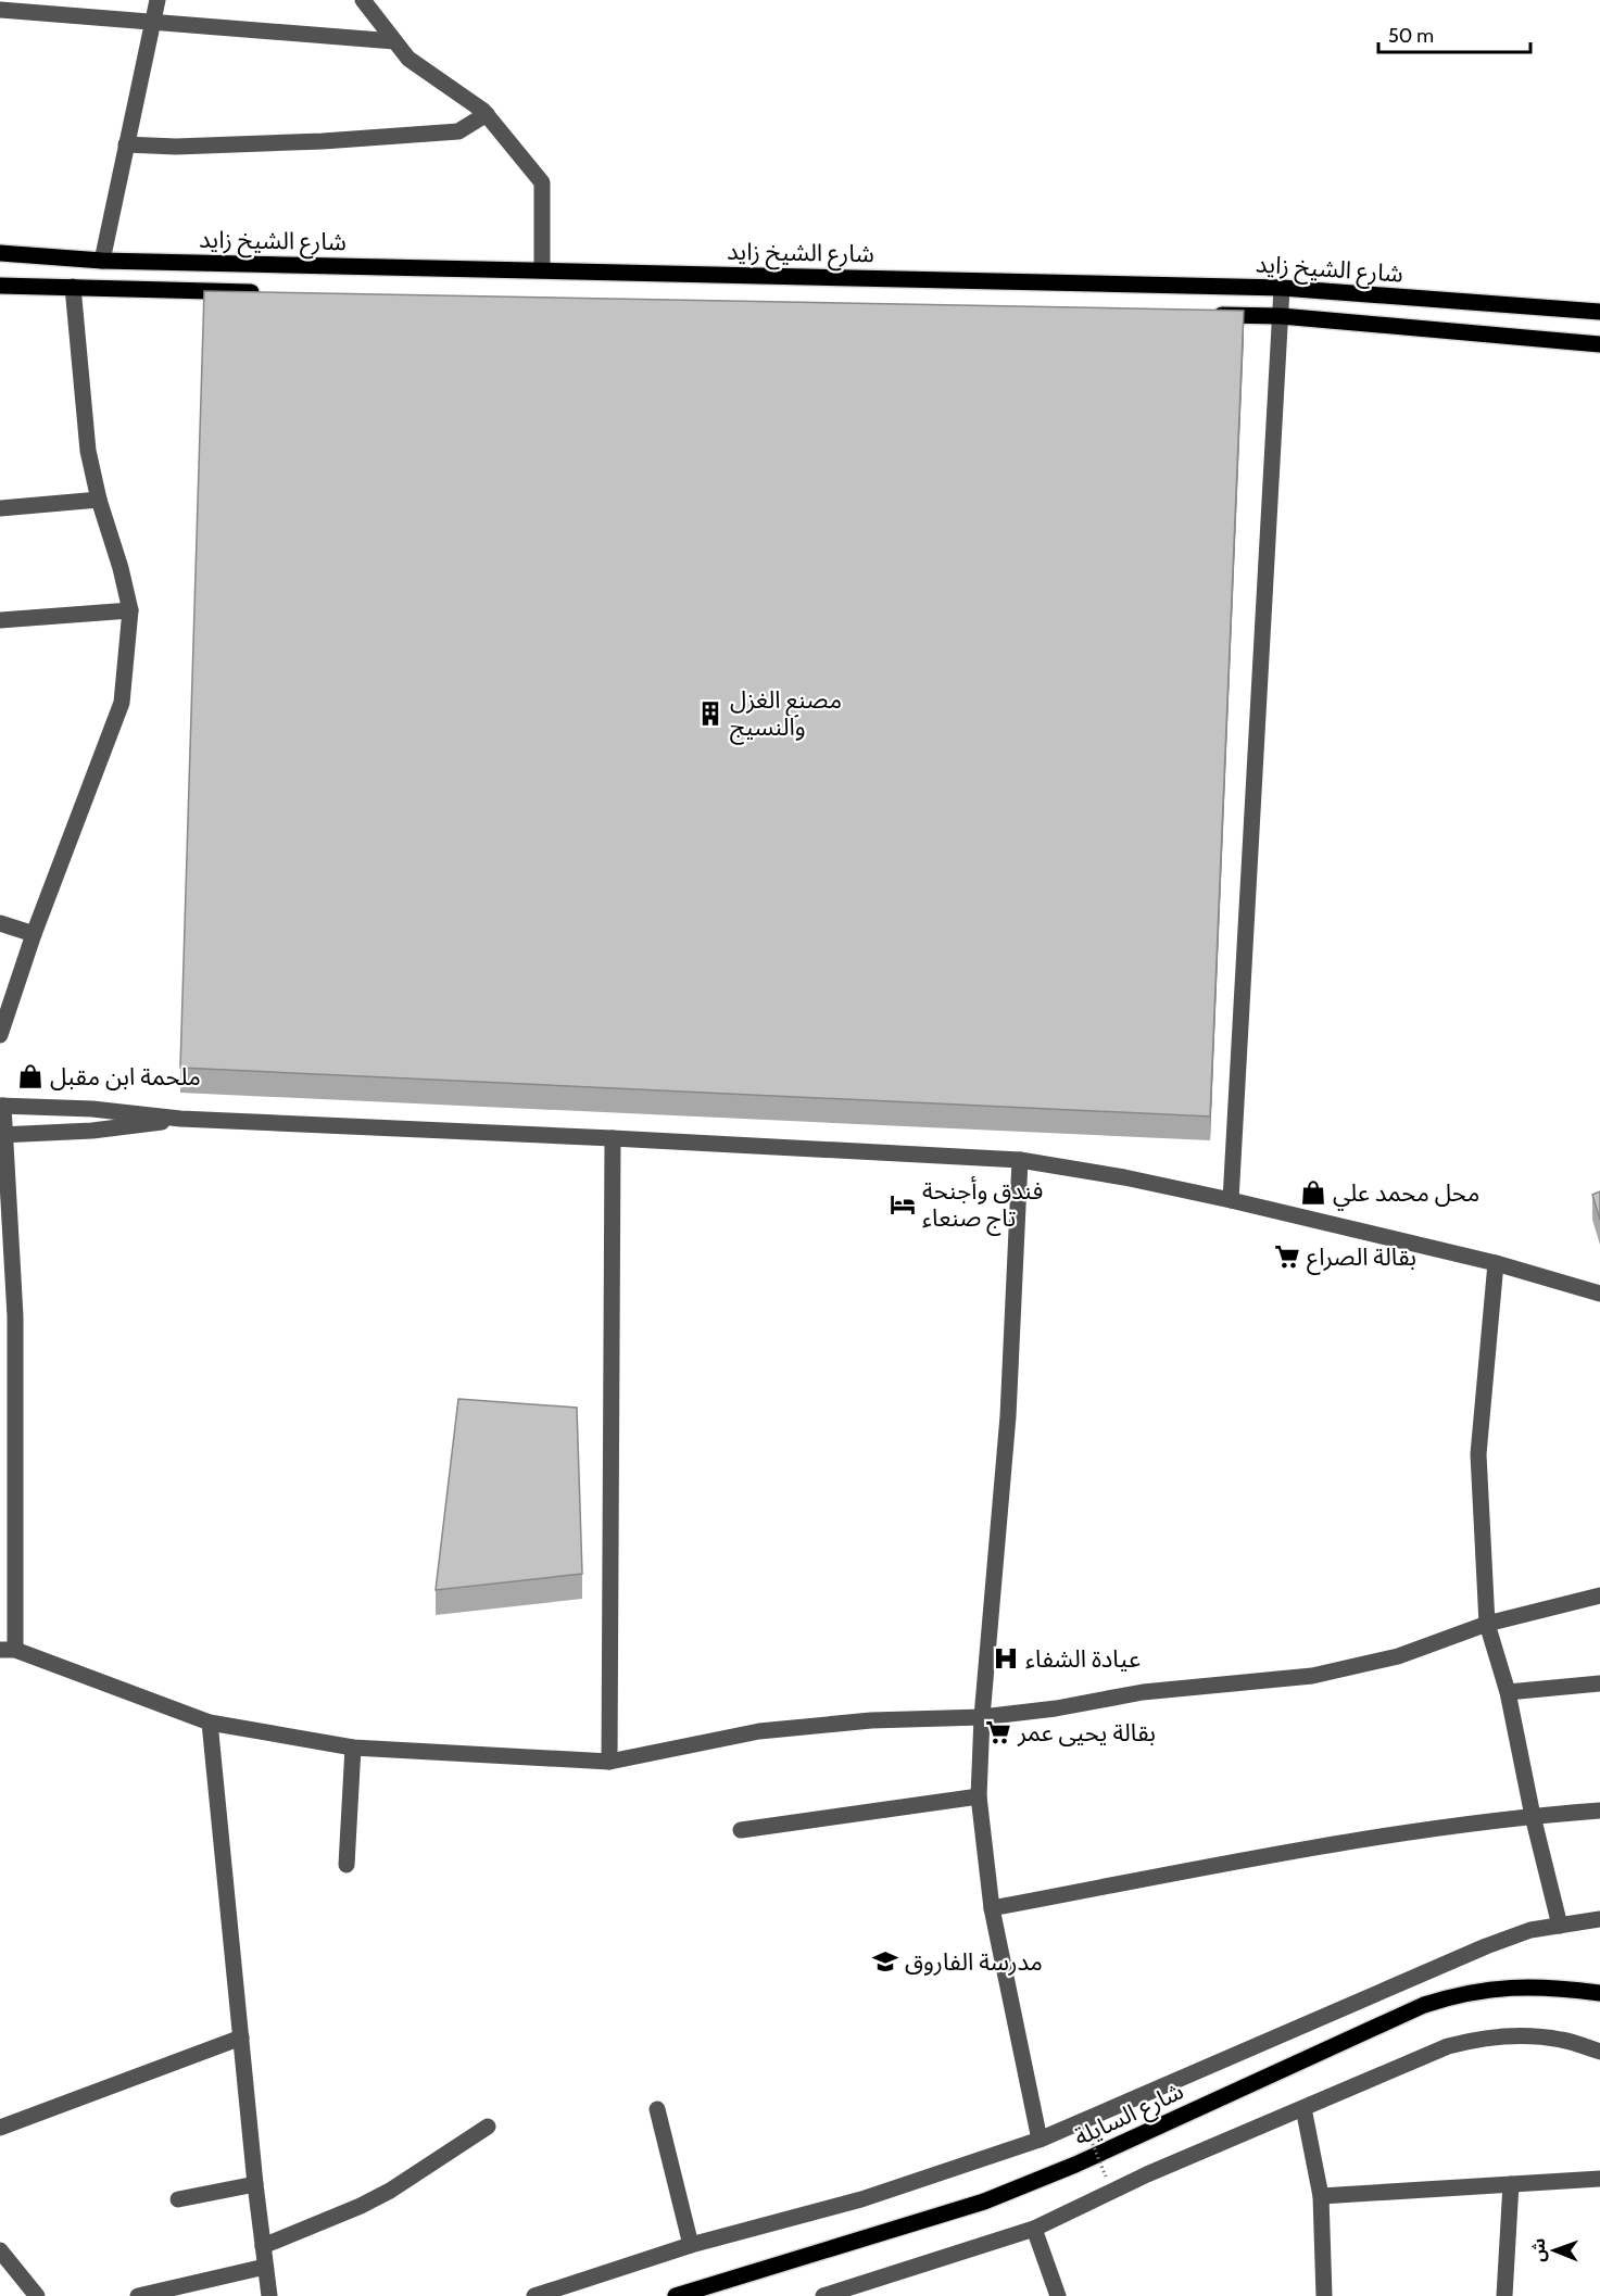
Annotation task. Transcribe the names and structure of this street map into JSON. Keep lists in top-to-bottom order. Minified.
{"streets":{"main road":["شارع الشيخ زايد","شارع السايلة"]},"places":{"building":["مصنع الغزل والنسيج"],"shop":["ملحمة ابن مقبل","محل محمد علي"],"hotel":["فندق وأجنحة تاج صنعاء"],"supermarket":["بقالة الصراع","بقالة يحيى عمر"],"hospital":["عيادة الشفاء"],"school or university":["مدرسة الفاروق"]},"scale_bar":"50 m","north":"left"}
